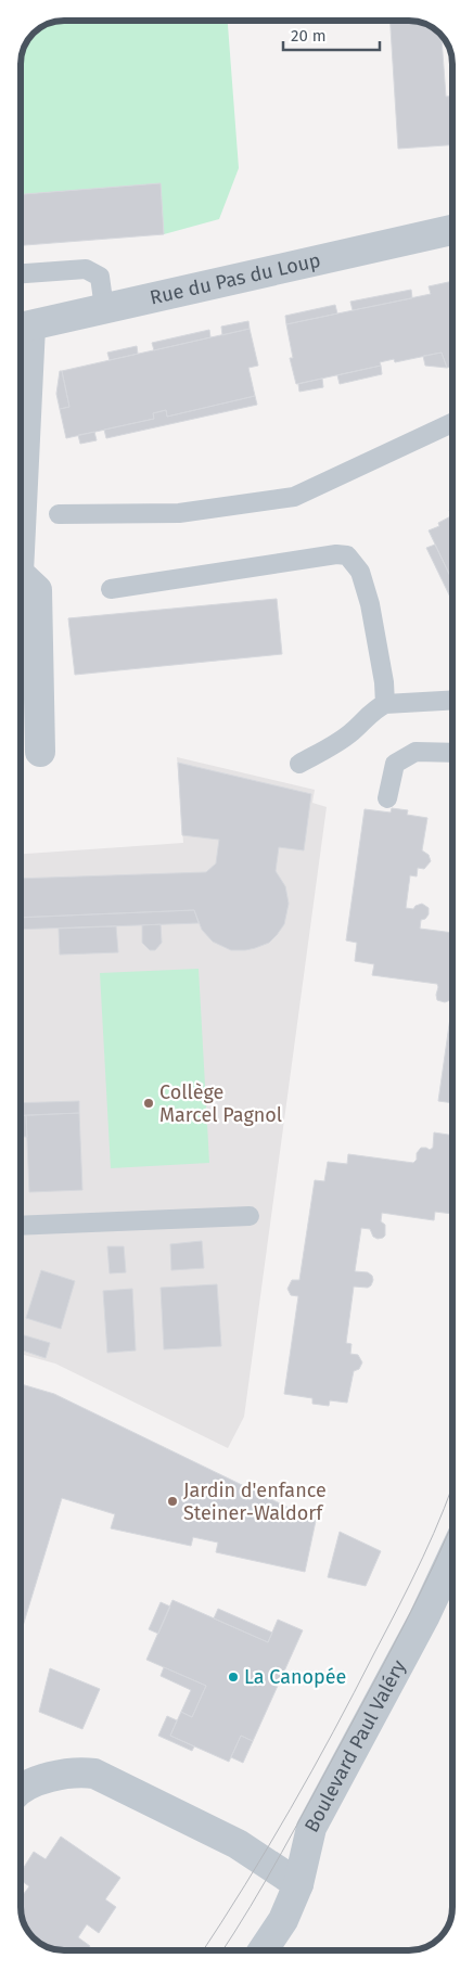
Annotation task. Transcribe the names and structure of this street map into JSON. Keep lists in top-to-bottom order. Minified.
{"streets":{"street":["Rue du Pas du Loup","Boulevard Paul Valéry"]},"places":["Collège Marcel Pagnol","Jardin d'enfance Steiner-Waldorf","La Canopée"],"scale_bar":"20 m"}
